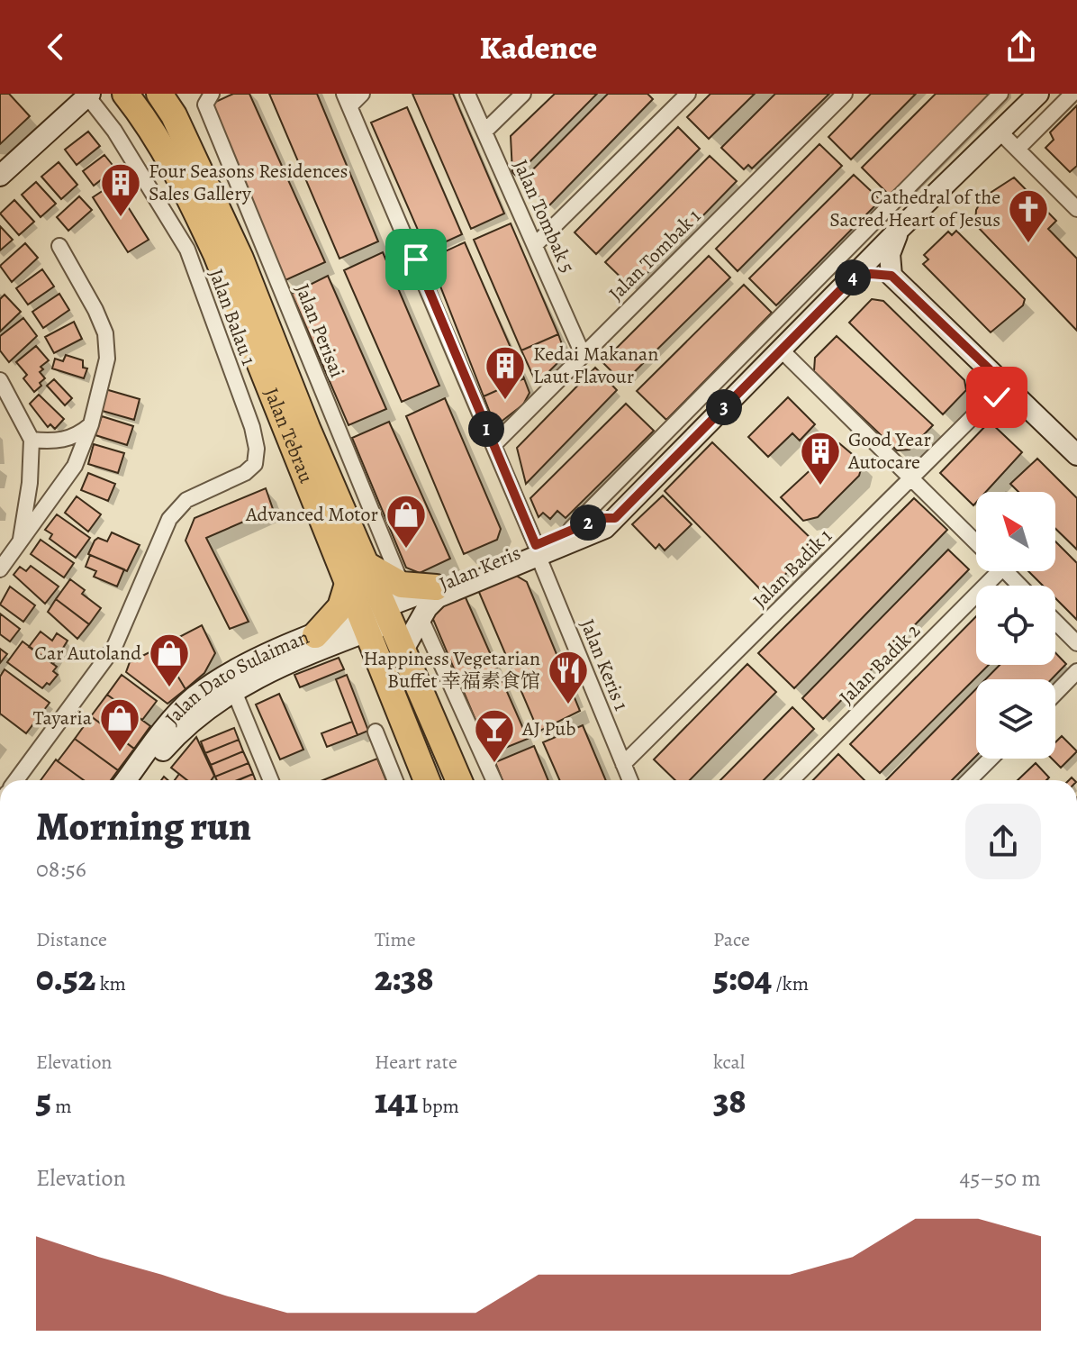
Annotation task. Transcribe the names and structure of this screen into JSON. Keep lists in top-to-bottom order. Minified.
{"streets":{"highway":["Jalan Tebrau"],"street":["Jalan Tombak 5","Jalan Tombak 1","Jalan Balau 1","Jalan Perisai","Jalan Keris","Jalan Badik 1","Jalan Badik 2","Jalan Keris 1","Jalan Dato Sulaiman"]},"crossings":[["Jalan Tombak 5","Jalan Tombak 1"],["Jalan Tombak 1","Jalan Keris 1"],["Jalan Tebrau","Jalan Keris"],["Jalan Tebrau","Jalan Dato Sulaiman"],["Jalan Keris","Jalan Keris 1"],["Jalan Keris","Jalan Dato Sulaiman"],["Jalan Badik 1","Jalan Keris 1"]],"places":{"building":["Four Seasons Residences Sales Gallery","Kedai Makanan Laut Flavour","Good Year Autocare"],"church":["Cathedral of the Sacred Heart of Jesus"],"shop":["Advanced Motor","Car Autoland","Tayaria"],"restaurant":["Happiness Vegetarian Buffet 幸福素食馆"],"bar":["AJ Pub"]},"north":"top left","page":{"header":"Kadence","pins":["4","3","1","2"],"heading":["Morning run","08:56"],"stats":[["Distance","0.52 km"],["Time","2:38"],["Pace","5:04 /km"],["Elevation","5 m"],["Heart rate","141 bpm"],["kcal","38"]],"chart":["Elevation","45–50 m"]}}
